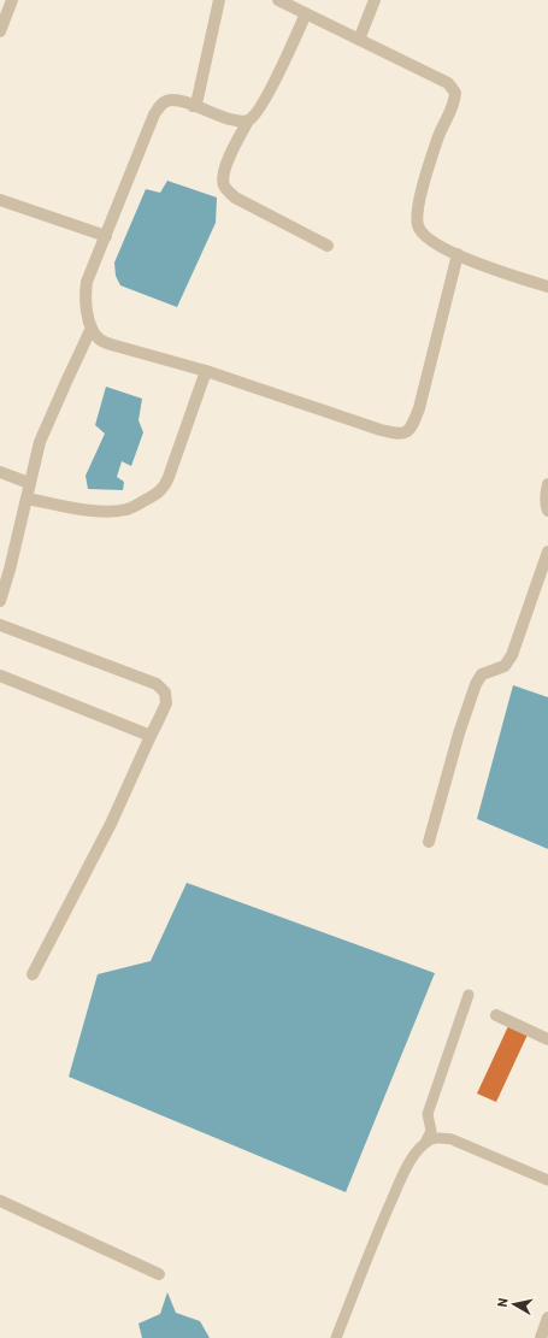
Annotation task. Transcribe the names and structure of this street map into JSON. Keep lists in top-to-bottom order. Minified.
{"north":"left"}
